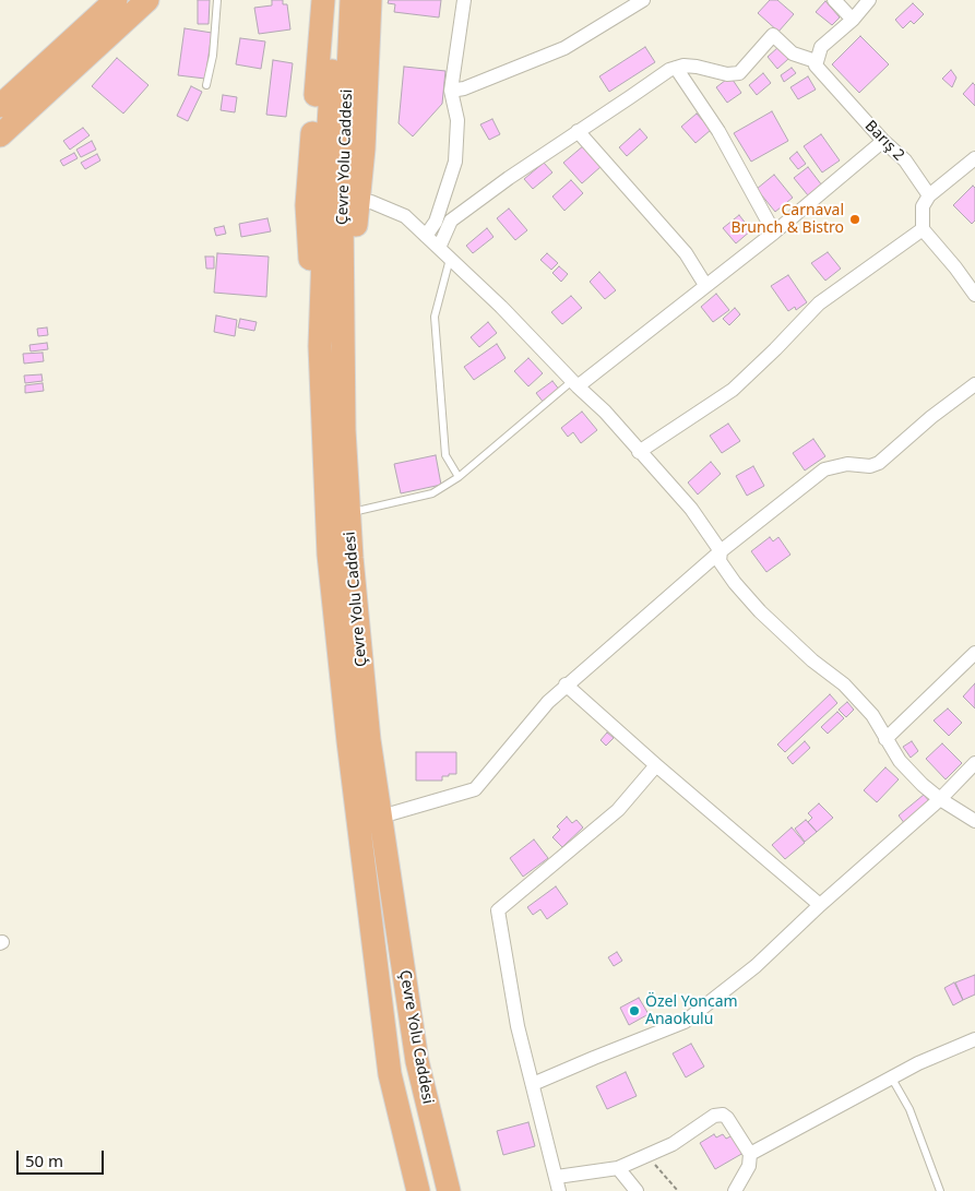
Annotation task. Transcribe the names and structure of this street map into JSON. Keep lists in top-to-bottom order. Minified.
{"streets":{"highway":["Çevre Yolu Caddesi"],"street":["Barış 2"]},"places":["Carnaval Brunch & Bistro","Özel Yoncam Anaokulu"],"scale_bar":"50 m"}
